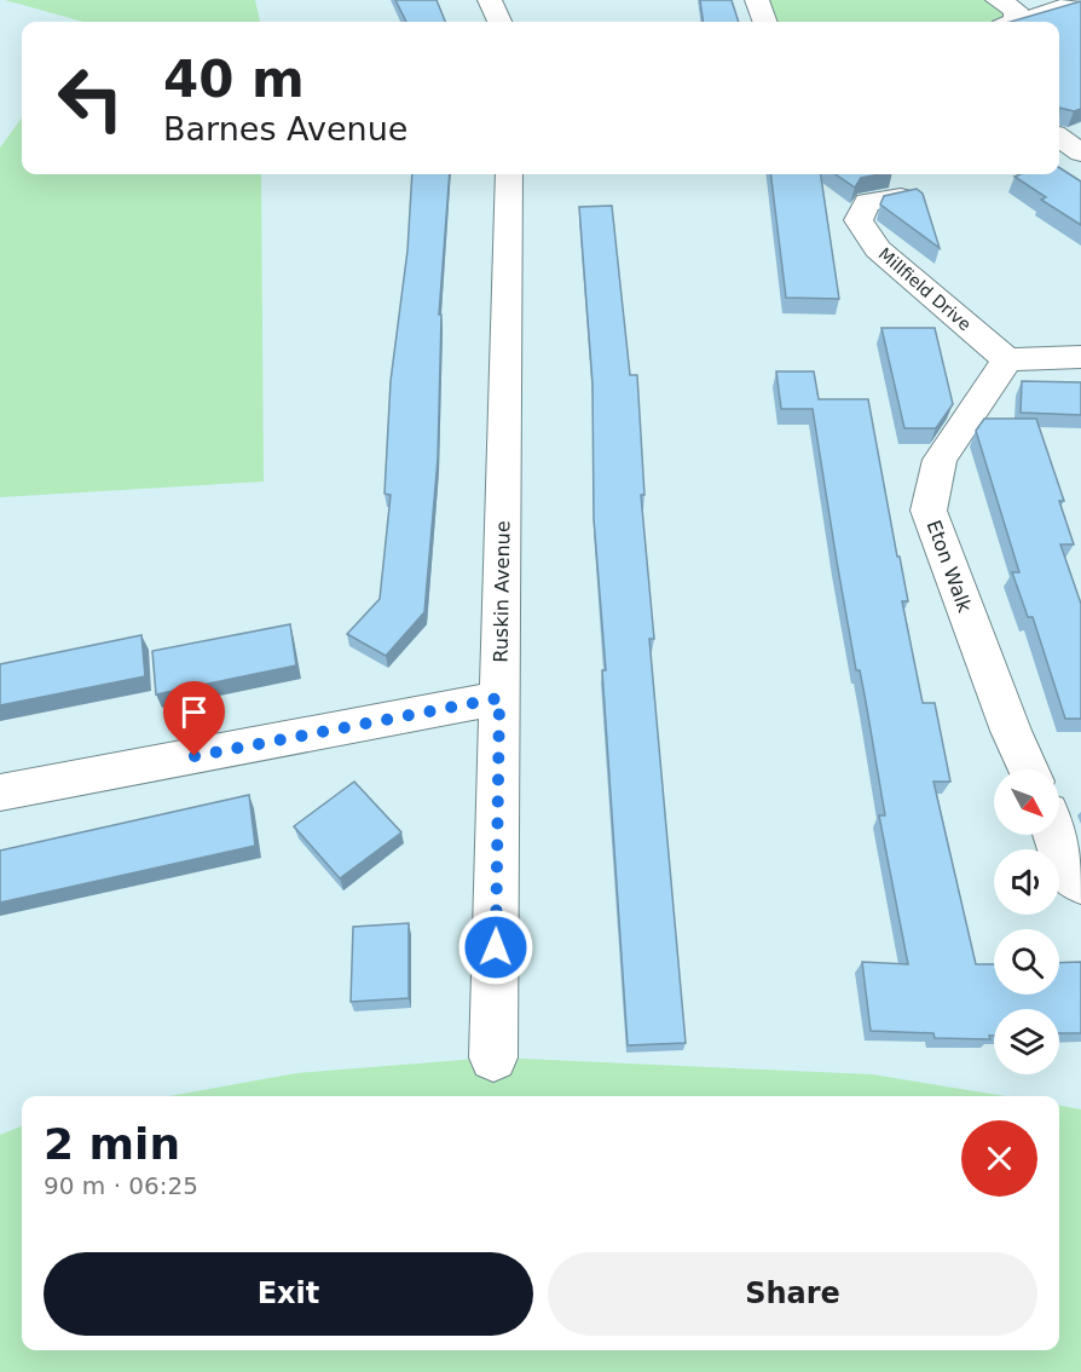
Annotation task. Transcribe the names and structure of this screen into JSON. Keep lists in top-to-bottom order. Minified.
{"streets":{"street":["Millfield Drive","Eton Walk","Ruskin Avenue"]},"crossings":[["Millfield Drive","Eton Walk"]],"north":"bottom right","page":{"turn":["40 m","Barnes Avenue"],"heading":["2 min","90 m · 06:25"],"buttons":["Exit","Share"]}}
